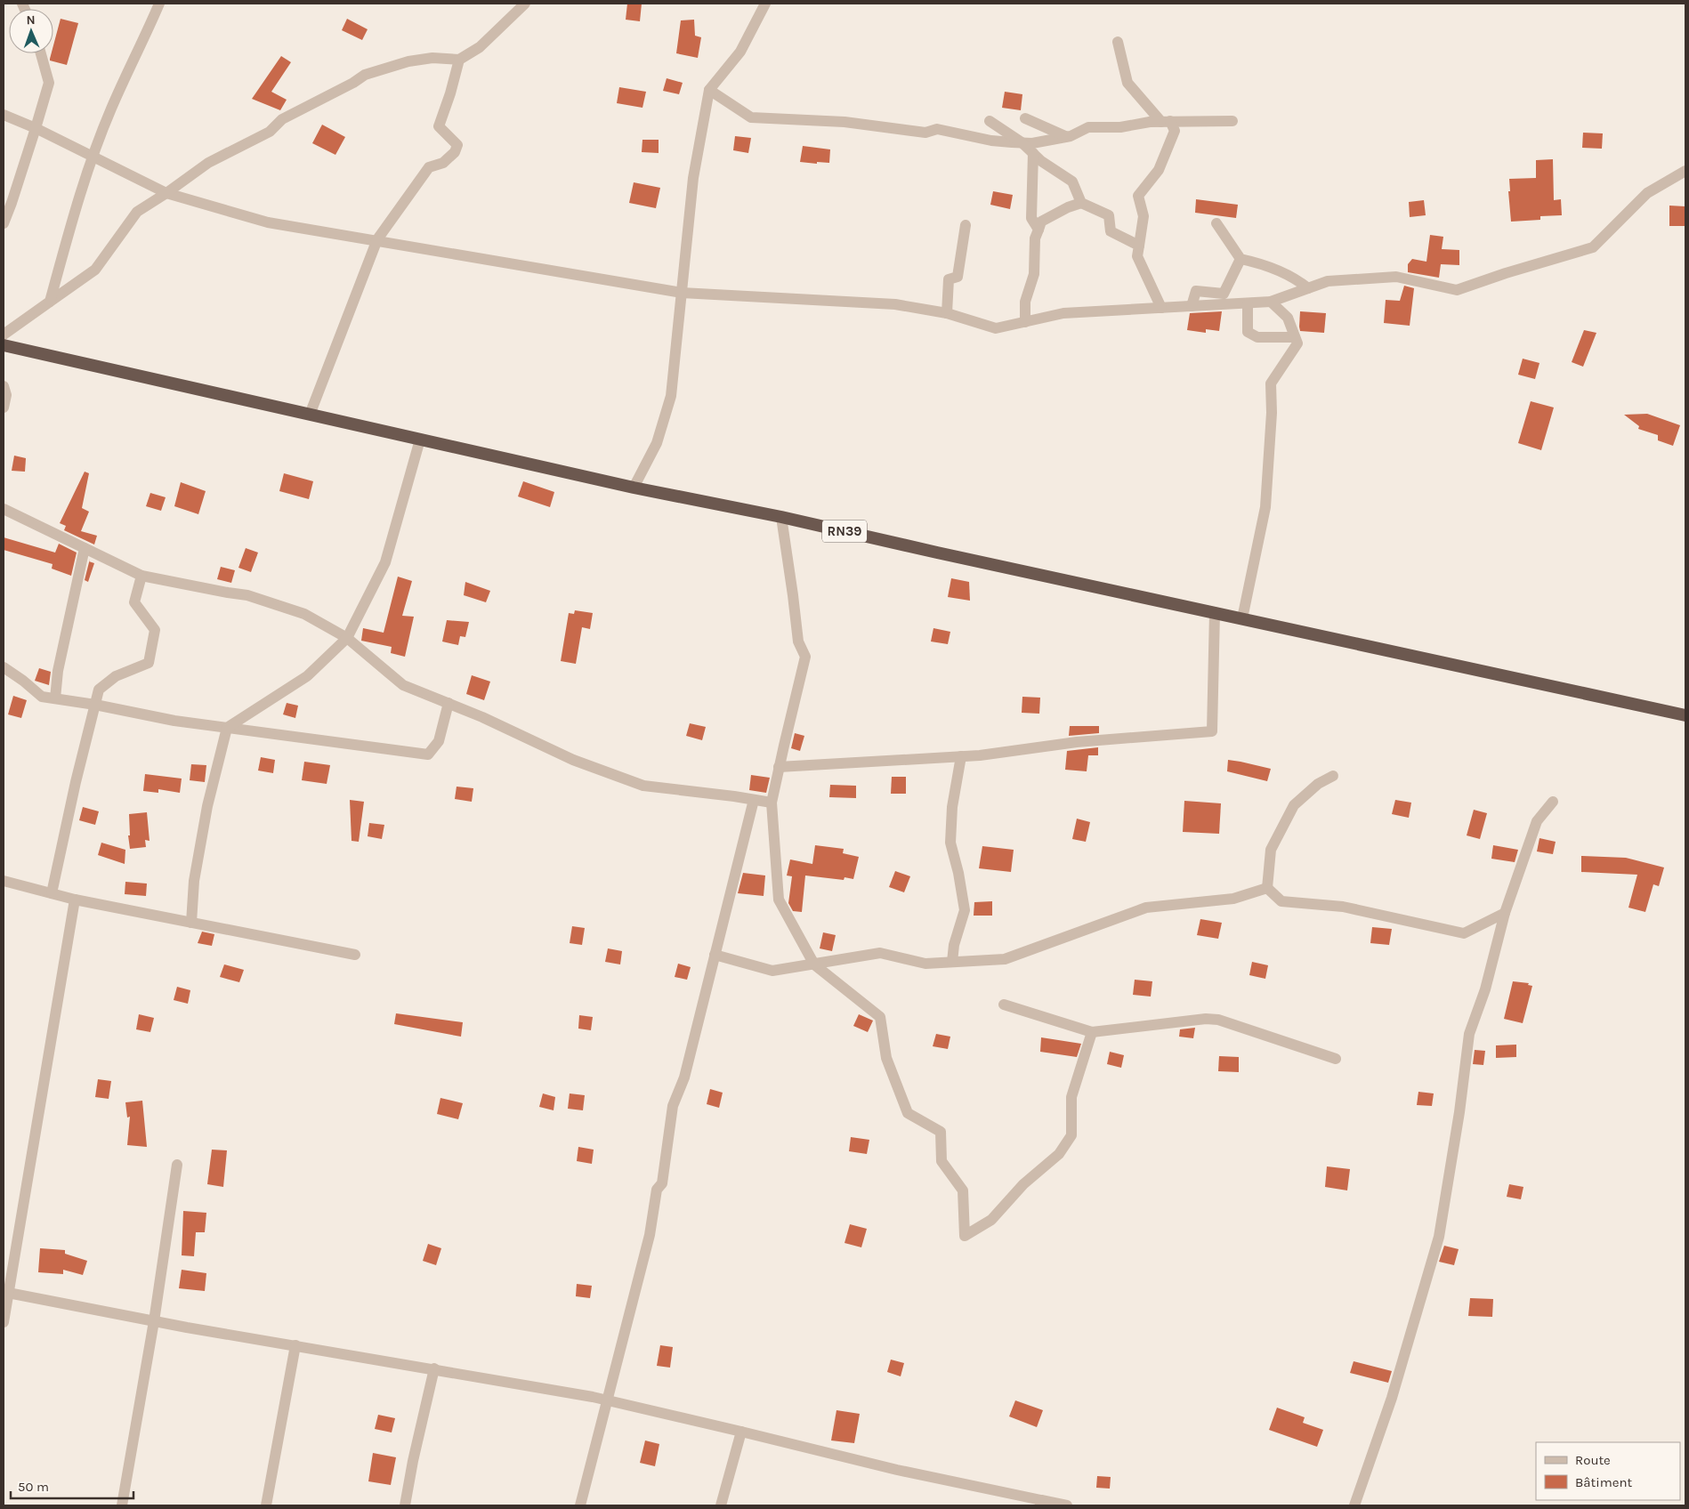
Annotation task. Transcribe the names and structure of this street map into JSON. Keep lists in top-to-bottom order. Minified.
{"streets":{"highway":["RN39"]},"legend":["Route","Bâtiment"],"scale_bar":"50 m","north":"top"}
